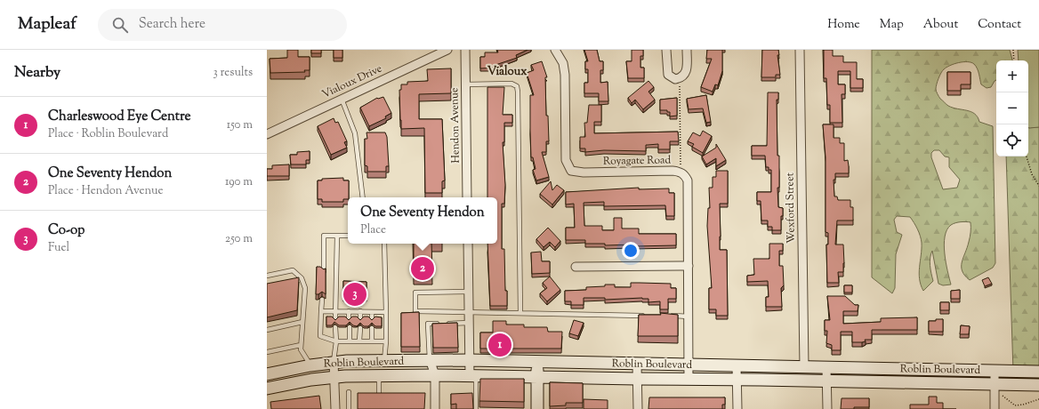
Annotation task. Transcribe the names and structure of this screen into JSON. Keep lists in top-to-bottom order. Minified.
{"streets":{"main road":["Roblin Boulevard"],"street":["Vialoux Drive","Hendon Avenue","Royagate Road","Wexford Street"]},"crossings":[["Royagate Road","Roblin Boulevard"],["Wexford Street","Roblin Boulevard"]],"districts":["Vialoux"],"page":{"header":"Mapleaf","search":"Search here","nav":["Home","Map","About","Contact"],"heading":["Nearby","3 results"],"map_buttons":["+","−"],"list":[{"mark":"1","name":"Charleswood Eye Centre","note":"Place · Roblin Boulevard","value":"150 m"},{"mark":"2","name":"One Seventy Hendon","note":"Place · Hendon Avenue","value":"190 m"},{"mark":"3","name":"Co-op","note":"Fuel","value":"250 m"}],"popup":["One Seventy Hendon","Place"],"pins":["2","3","1"]}}
